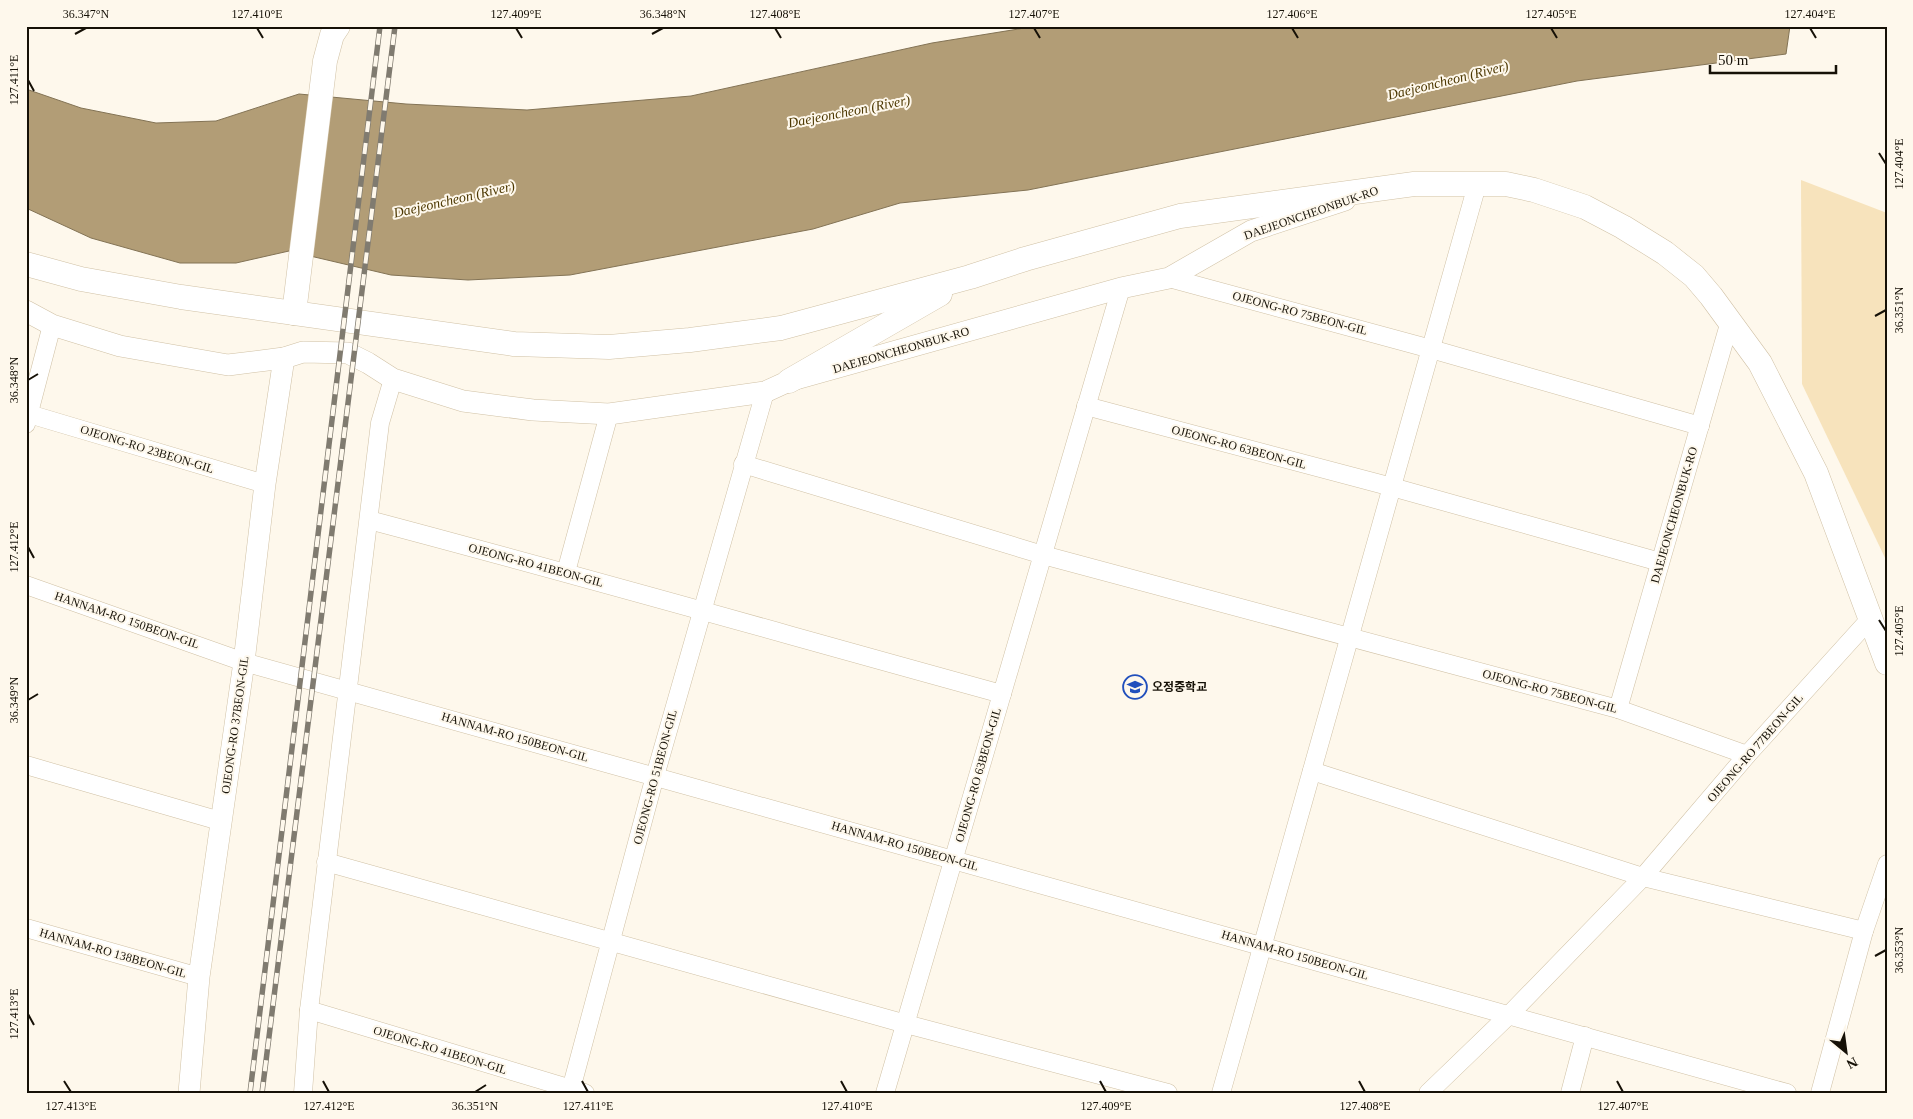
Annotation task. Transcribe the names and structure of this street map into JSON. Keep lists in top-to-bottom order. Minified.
{"streets":{"main road":["DAEJEONCHEONBUK-RO"],"street":["OJEONG-RO 75BEON-GIL","OJEONG-RO 63BEON-GIL","OJEONG-RO 23BEON-GIL","OJEONG-RO 41BEON-GIL","HANNAM-RO 150BEON-GIL","OJEONG-RO 37BEON-GIL","OJEONG-RO 77BEON-GIL","OJEONG-RO 51BEON-GIL","HANNAM-RO 138BEON-GIL"]},"crossings":[["DAEJEONCHEONBUK-RO","OJEONG-RO 75BEON-GIL"],["DAEJEONCHEONBUK-RO","OJEONG-RO 63BEON-GIL"],["DAEJEONCHEONBUK-RO","OJEONG-RO 23BEON-GIL"],["DAEJEONCHEONBUK-RO","OJEONG-RO 37BEON-GIL"],["DAEJEONCHEONBUK-RO","OJEONG-RO 77BEON-GIL"],["DAEJEONCHEONBUK-RO","OJEONG-RO 51BEON-GIL"],["OJEONG-RO 75BEON-GIL","OJEONG-RO 77BEON-GIL"],["OJEONG-RO 63BEON-GIL","HANNAM-RO 150BEON-GIL"],["OJEONG-RO 23BEON-GIL","OJEONG-RO 37BEON-GIL"],["OJEONG-RO 41BEON-GIL","OJEONG-RO 51BEON-GIL"],["HANNAM-RO 150BEON-GIL","OJEONG-RO 37BEON-GIL"],["HANNAM-RO 150BEON-GIL","OJEONG-RO 77BEON-GIL"],["HANNAM-RO 150BEON-GIL","OJEONG-RO 51BEON-GIL"],["OJEONG-RO 37BEON-GIL","HANNAM-RO 138BEON-GIL"]],"water":["Daejeoncheon (River)"],"places":{"school or university":["오정중학교"]},"scale_bar":"50 m","north":"bottom right","coordinates":["36.347°N","127.410°E","127.409°E","36.348°N","127.408°E","127.407°E","127.406°E","127.405°E","127.404°E","127.411°E","36.351°N","127.412°E","36.349°N","36.353°N","127.413°E"]}
